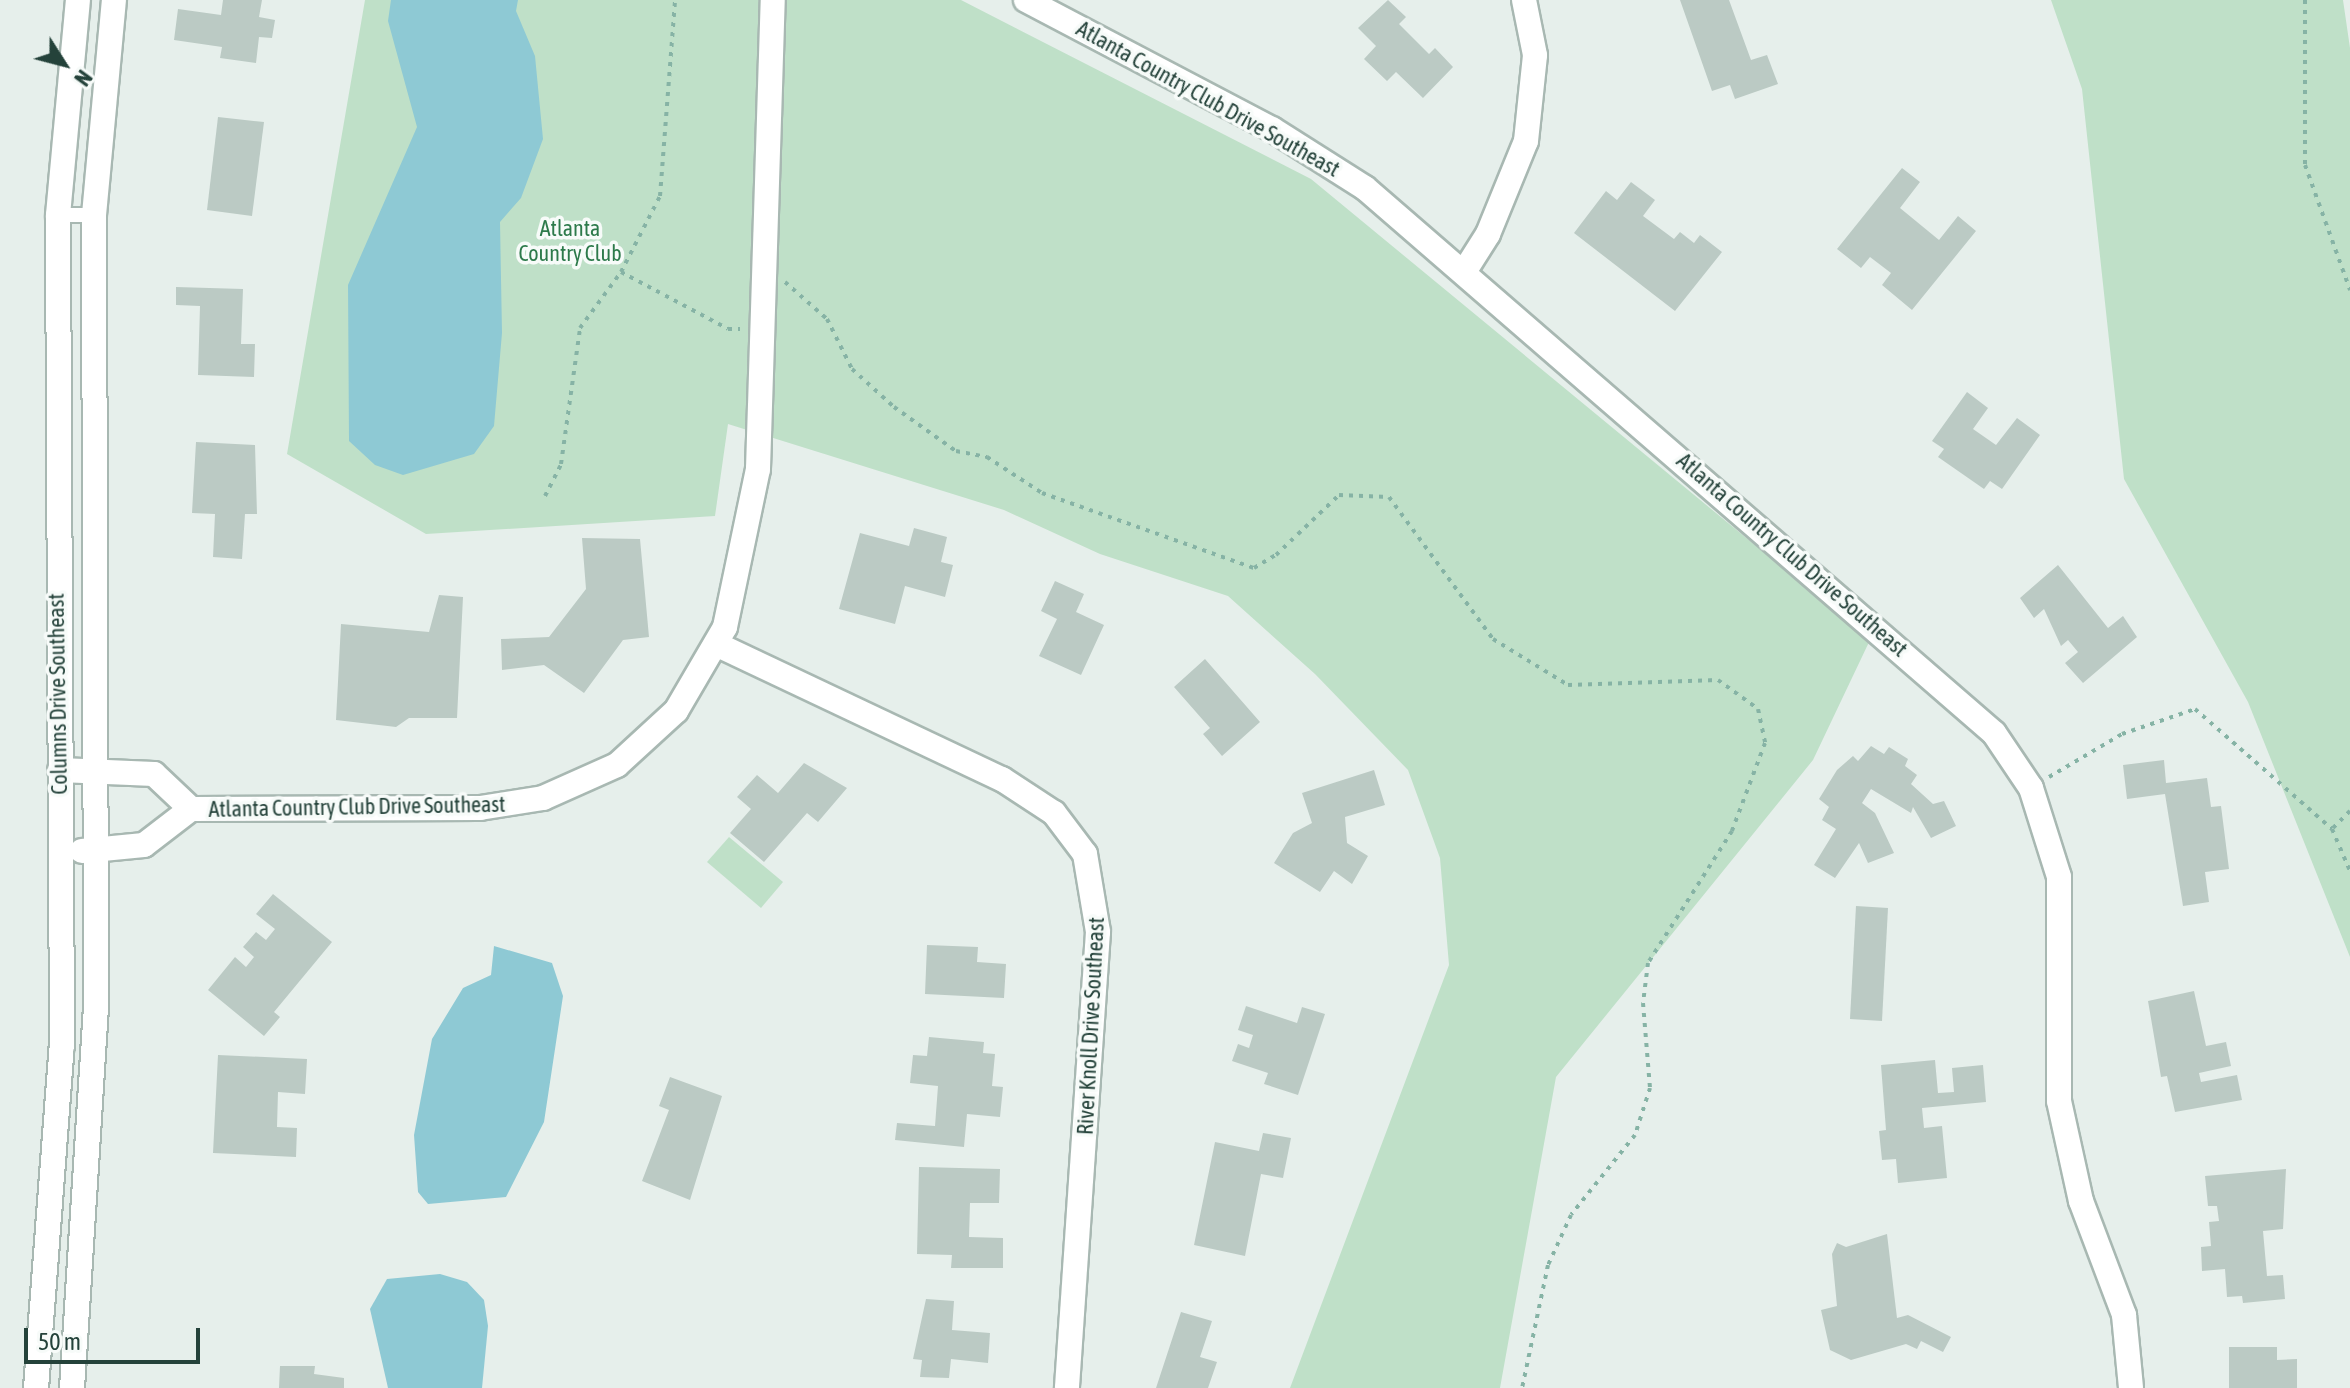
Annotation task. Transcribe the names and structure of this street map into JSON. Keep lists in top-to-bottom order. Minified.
{"streets":{"street":["Atlanta Country Club Drive Southeast","Columns Drive Southeast","River Knoll Drive Southeast"]},"crossings":[["Atlanta Country Club Drive Southeast","Columns Drive Southeast"],["Atlanta Country Club Drive Southeast","River Knoll Drive Southeast"]],"parks":["Atlanta Country Club"],"scale_bar":"50 m","north":"bottom right"}
